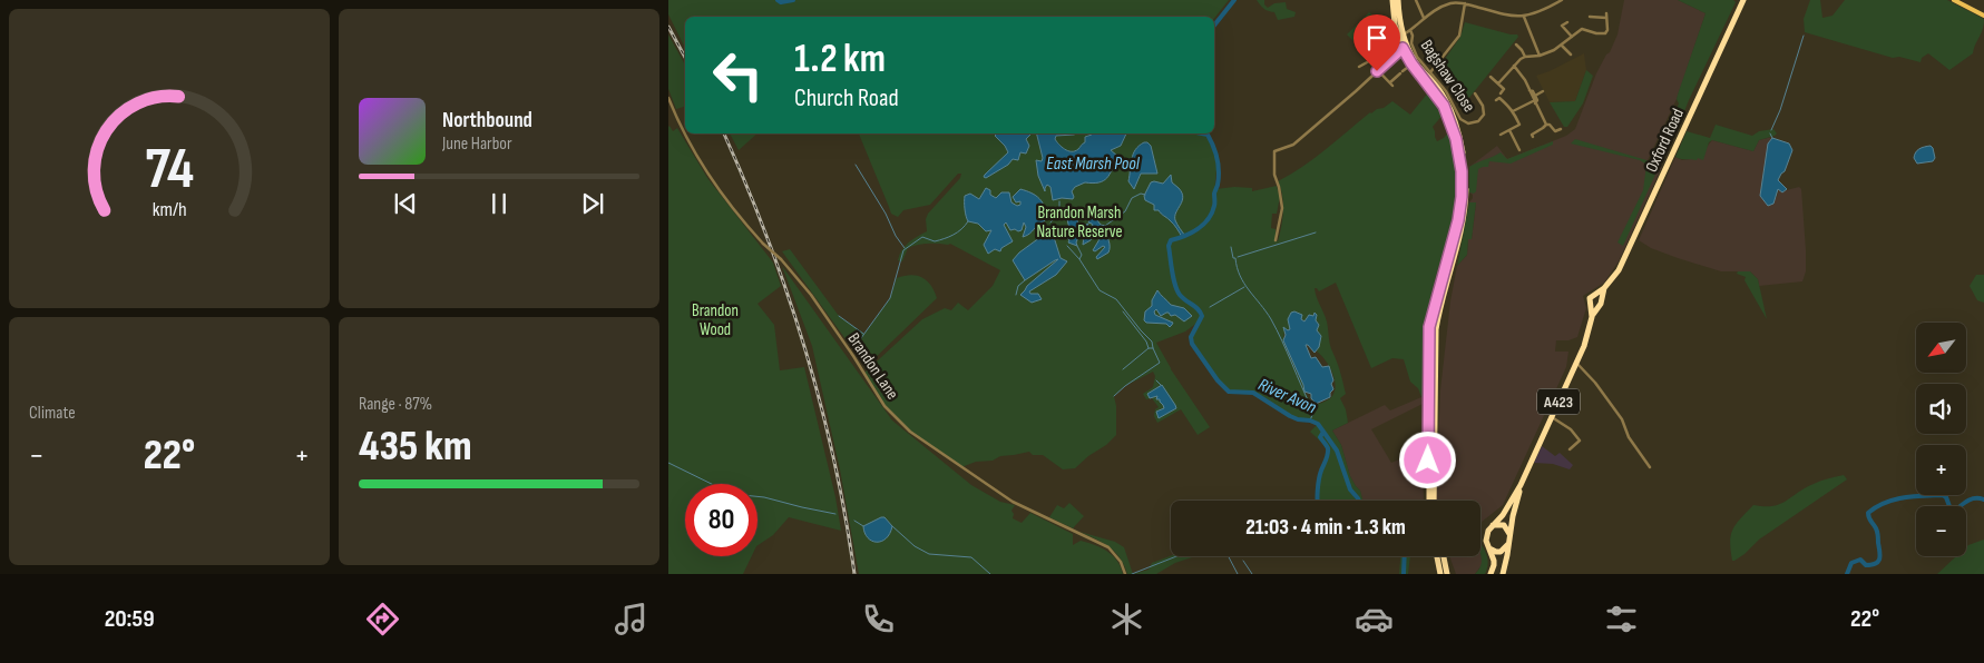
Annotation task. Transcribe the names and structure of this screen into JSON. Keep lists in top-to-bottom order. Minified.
{"streets":{"highway":["Oxford Road","A423"],"street":["Bagshaw Close","Brandon Lane"]},"crossings":[["Oxford Road","A423"]],"water":["East Marsh Pool","River Avon"],"parks":["Brandon Marsh Nature Reserve","Brandon Wood"],"north":"bottom left","page":{"turn":["1.2 km","Church Road"],"song":["Northbound","June Harbor"],"tile":["Climate",["Range · 87%","435 km"]],"map_buttons":["+","−"],"heat":["−","22°","+"],"limit":"80","trip":"21:03 · 4 min · 1.3 km","tabs":["20:59","22°"],"gauge":["74","km/h"]}}
